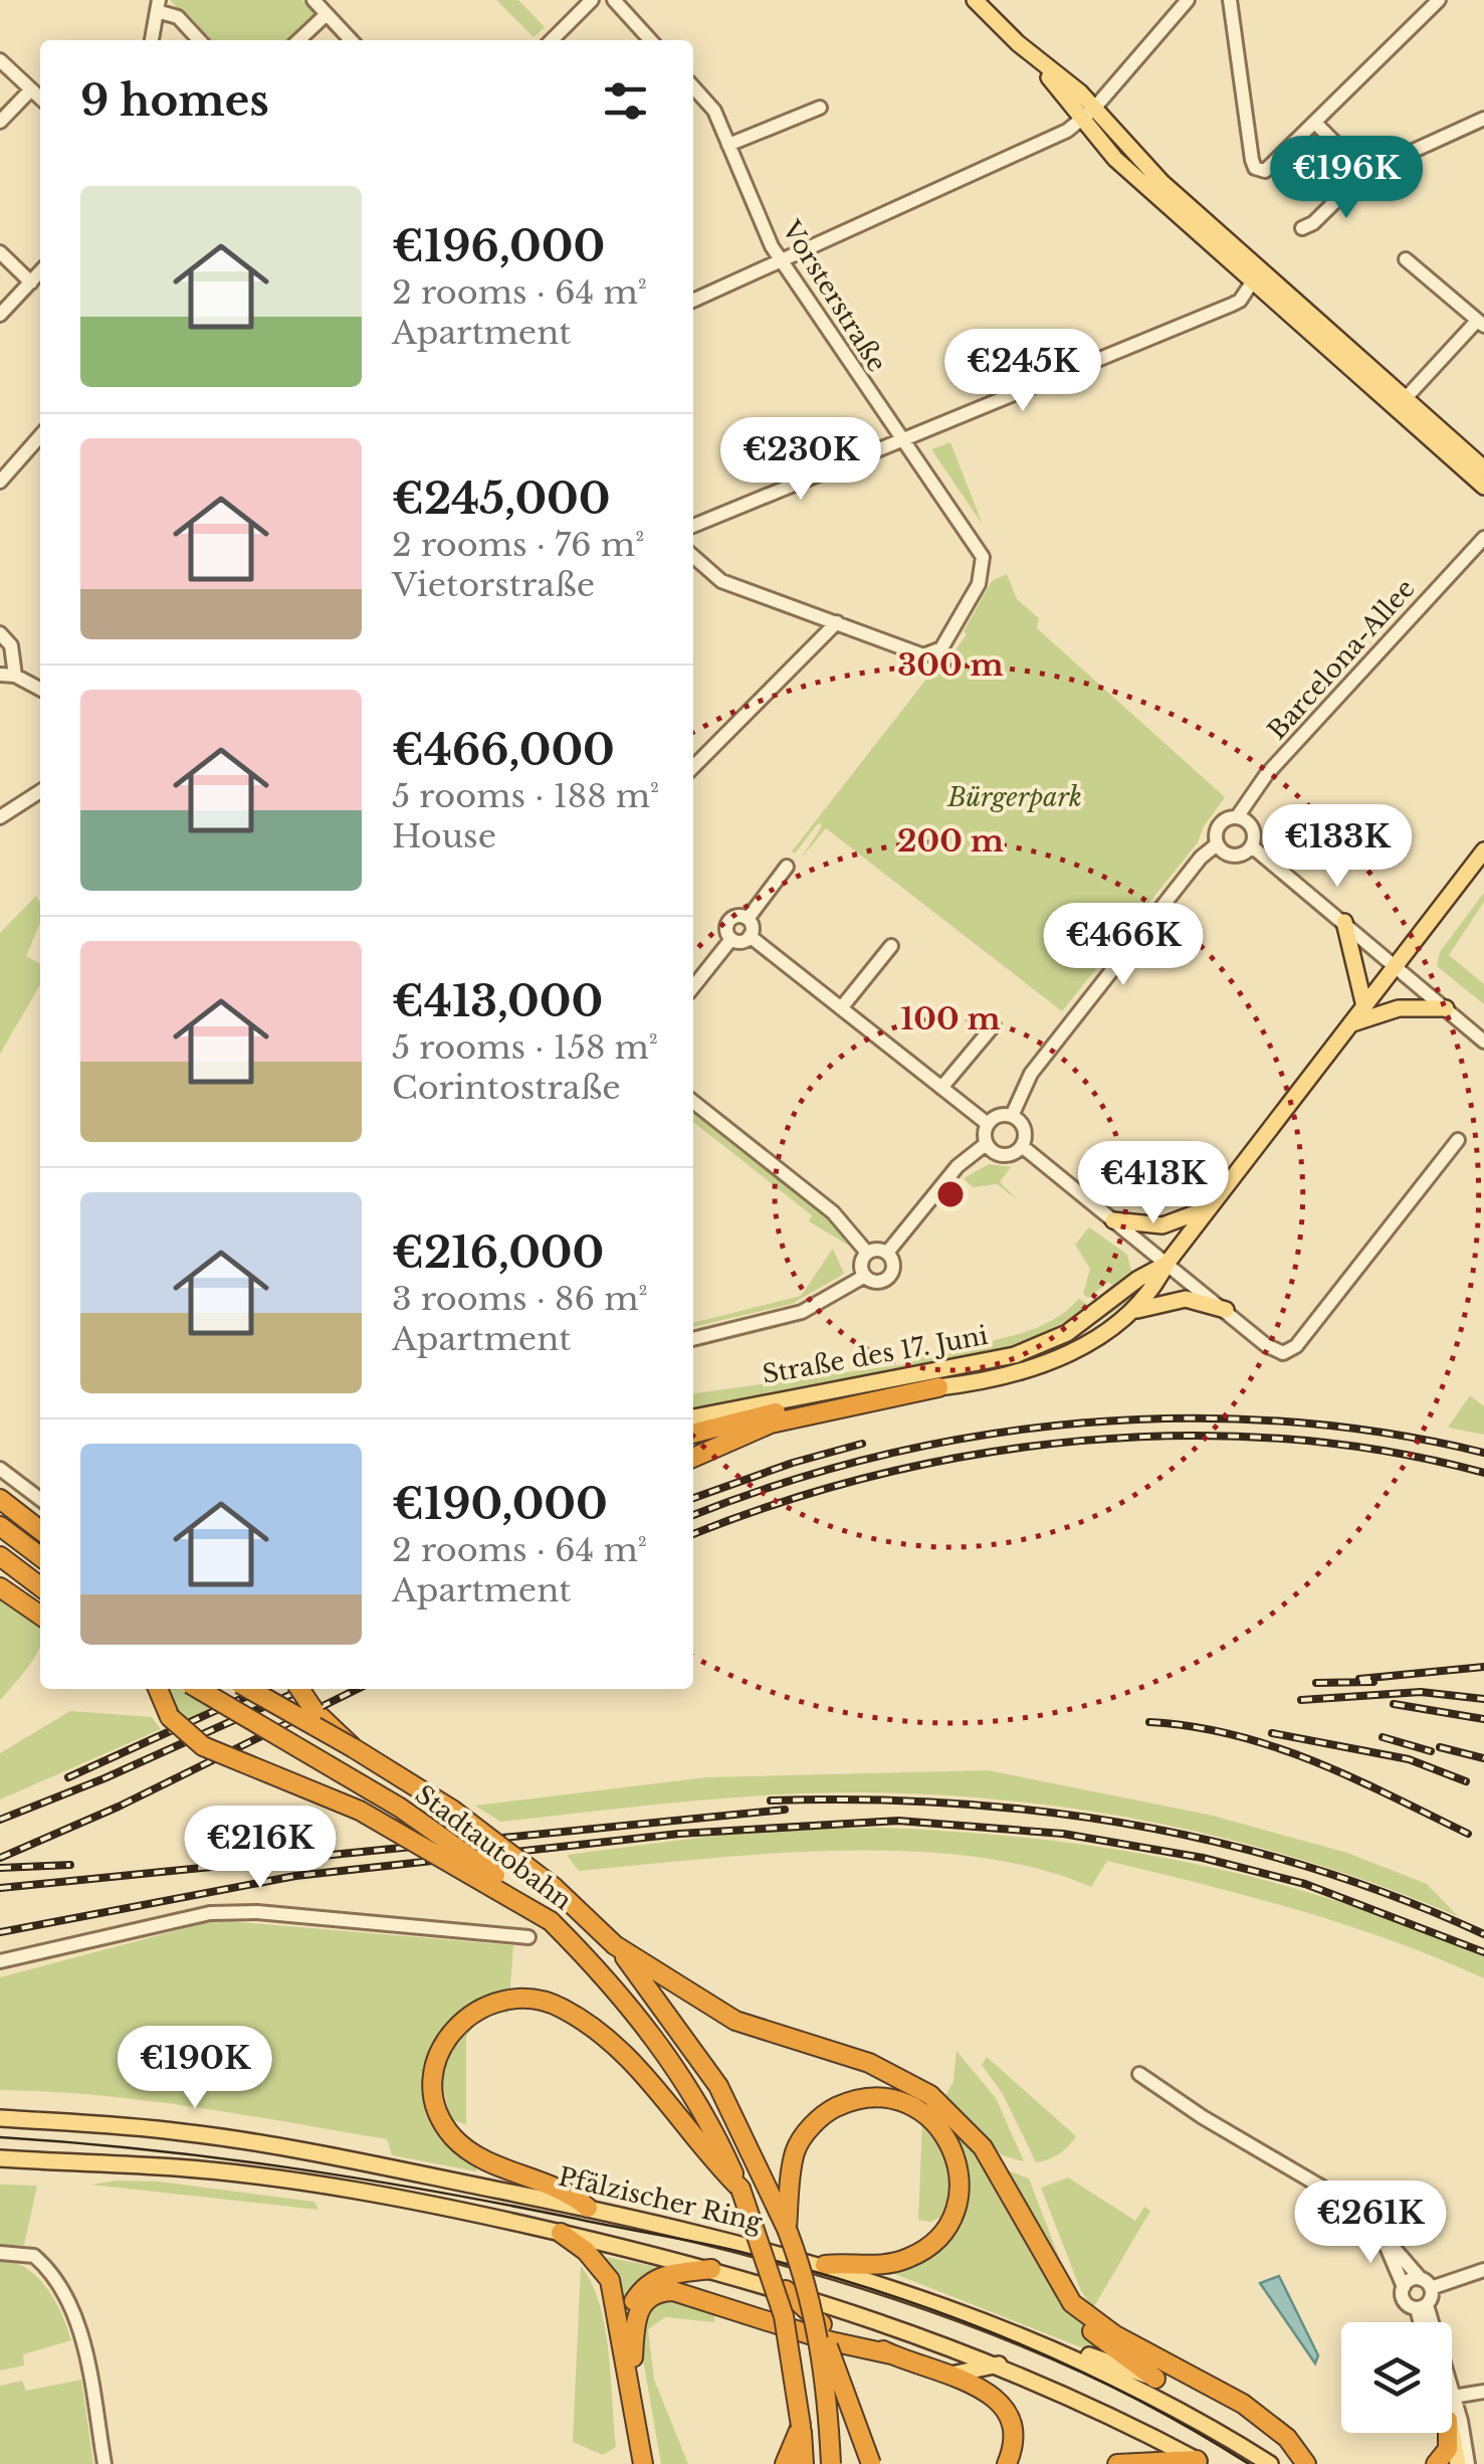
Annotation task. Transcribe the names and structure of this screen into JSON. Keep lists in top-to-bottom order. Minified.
{"streets":{"highway":["Stadtautobahn"],"main road":["Straße des 17. Juni","Pfälzischer Ring"],"street":["Vorsterstraße","Barcelona-Allee"]},"parks":["Bürgerpark"],"page":{"heading":"9 homes","price":["€196K","€245K","€230K","€133K","€466K","€413K","€216K","€190K","€261K"],"list":[{"name":"€196,000","note":"2 rooms · 64 m² · Apartment"},{"name":"€245,000","note":"2 rooms · 76 m² · Vietorstraße"},{"name":"€466,000","note":"5 rooms · 188 m² · House"},{"name":"€413,000","note":"5 rooms · 158 m² · Corintostraße"},{"name":"€216,000","note":"3 rooms · 86 m² · Apartment"},{"name":"€190,000","note":"2 rooms · 64 m² · Apartment"}]},"rings":["300 m","200 m","100 m"]}
